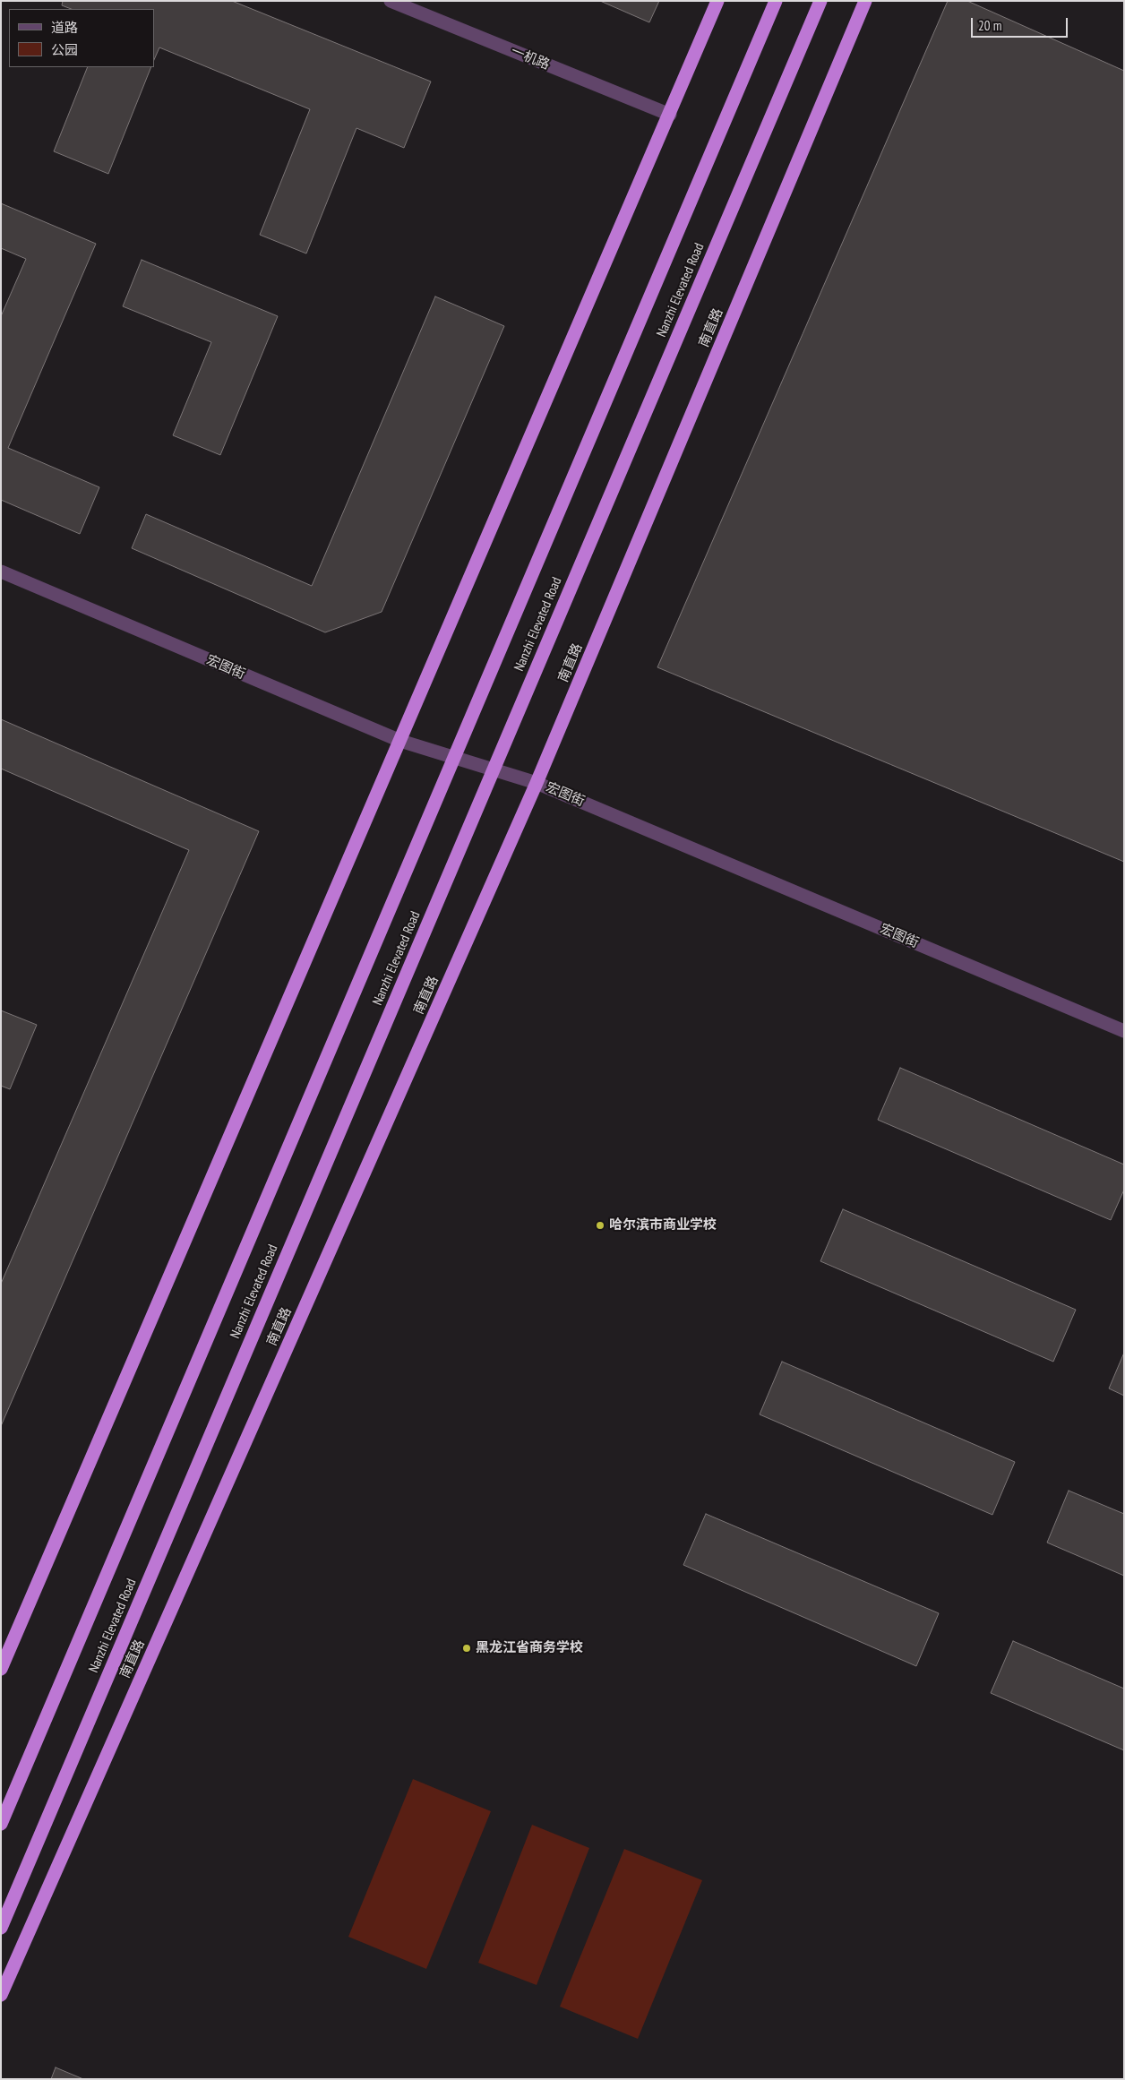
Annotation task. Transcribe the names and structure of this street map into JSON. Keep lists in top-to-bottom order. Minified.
{"streets":{"highway":["Nanzhi Elevated Road","南直路"],"street":["一机路","宏图街"]},"crossings":[["南直路","宏图街"]],"places":["哈尔滨市商业学校","黑龙江省商务学校"],"legend":["道路","公园"],"scale_bar":"20 m"}
